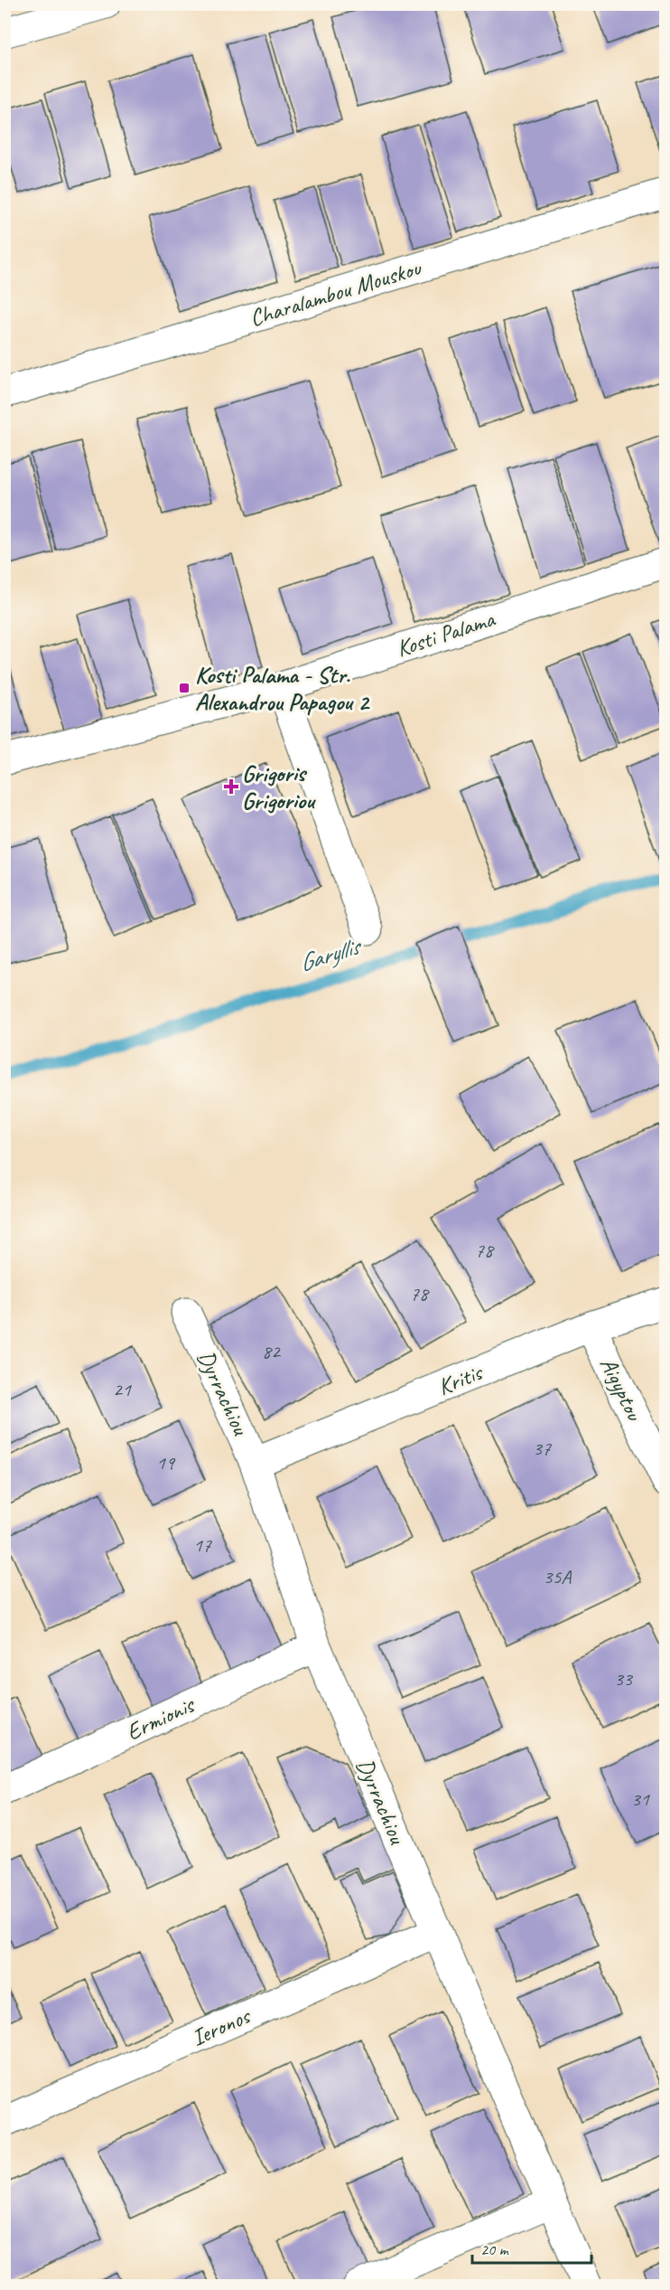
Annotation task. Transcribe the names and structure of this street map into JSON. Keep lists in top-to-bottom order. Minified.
{"streets":{"street":["Charalambou Mouskou","Kosti Palama","Kritis","Aigyptou","Dyrrachiou","Ermionis","Ieronos"]},"crossings":[["Kritis","Aigyptou"],["Kritis","Dyrrachiou"],["Dyrrachiou","Ermionis"],["Dyrrachiou","Ieronos"]],"water":["Garyllis"],"places":{"transit":["Kosti Palama - Str. Alexandrou Papagou 2"],"health":["Grigoris Grigoriou"]},"house_numbers":["78","78","82","21","37","19","17","35A","33","31"],"scale_bar":"20 m"}
